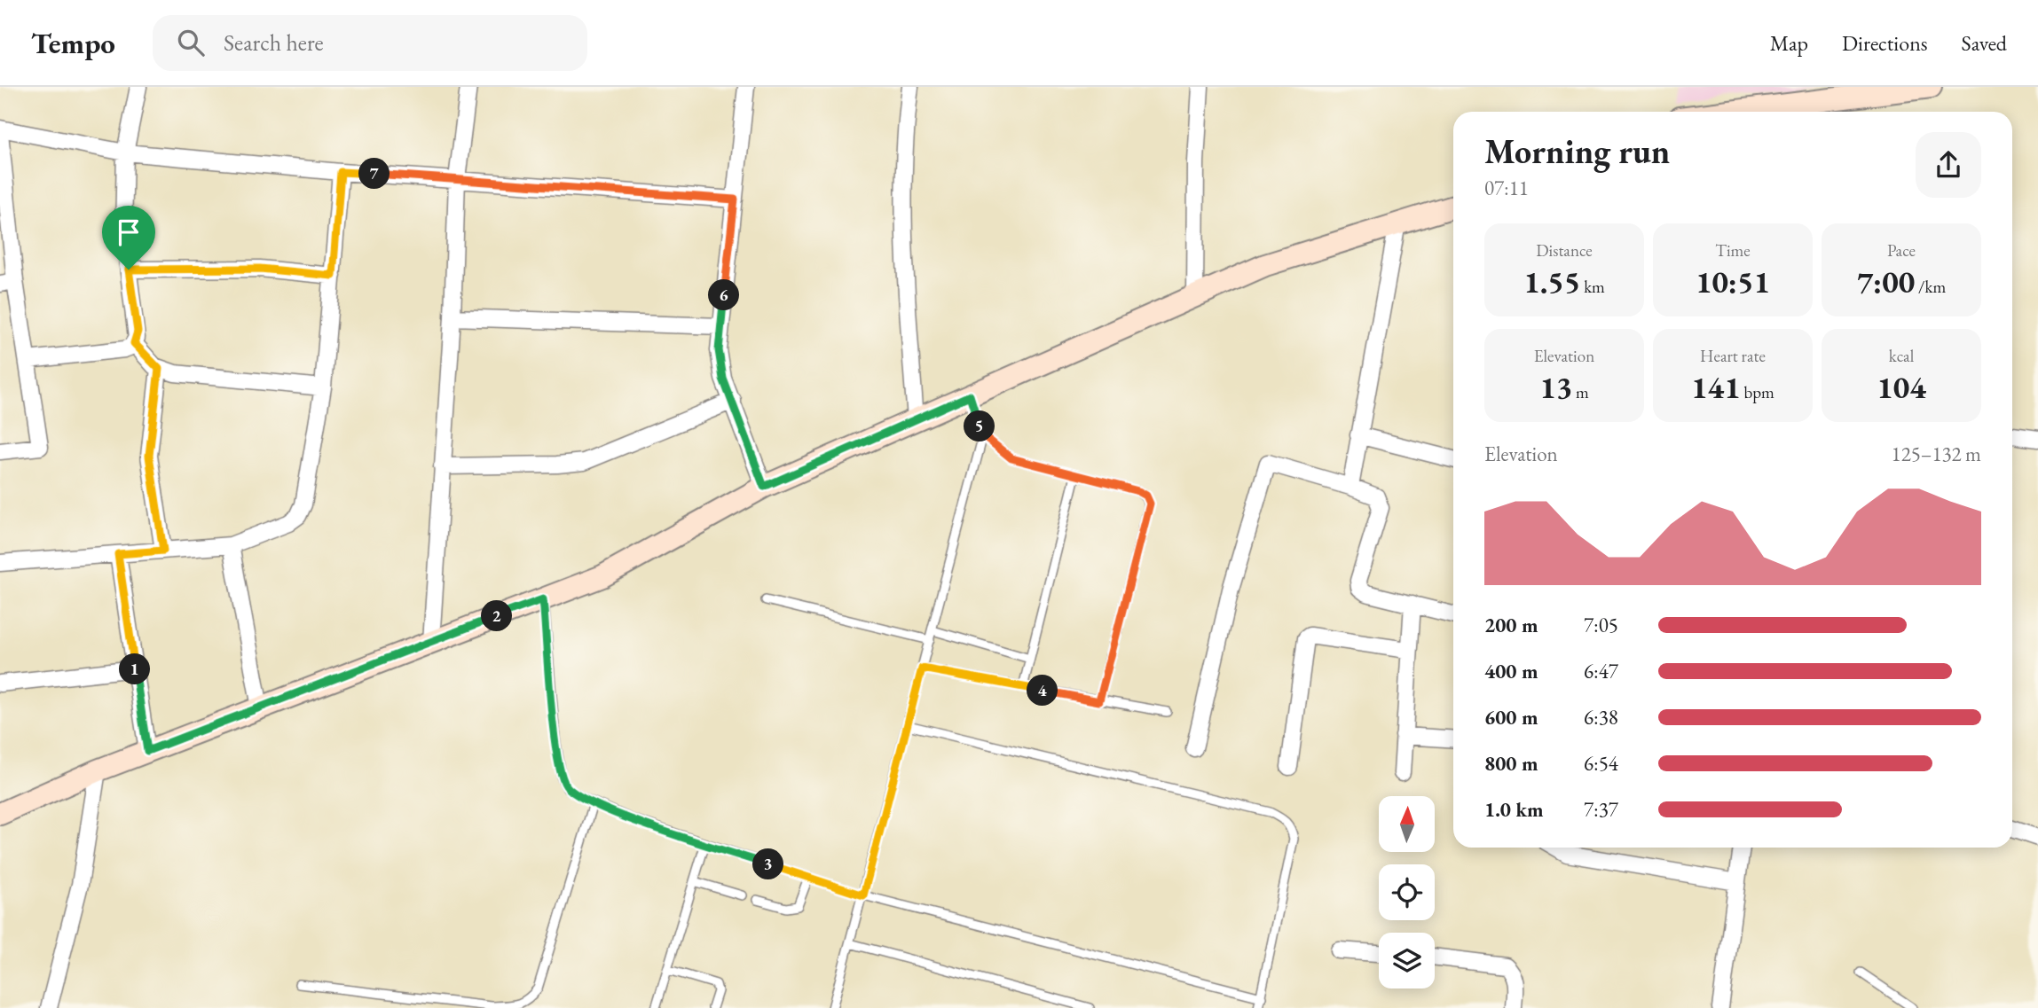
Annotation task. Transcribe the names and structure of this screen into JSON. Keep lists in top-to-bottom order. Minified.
{"north":"top","page":{"header":"Tempo","search":"Search here","nav":["Map","Directions","Saved"],"heading":["Morning run","07:11"],"pins":["7","6","5","2","1","4","3"],"stats":[["Distance","1.55 km"],["Time","10:51"],["Pace","7:00 /km"],["Elevation","13 m"],["Heart rate","141 bpm"],["kcal","104"]],"chart":["Elevation","125–132 m"],"list":[{"name":"200 m","note":"7:05"},{"name":"400 m","note":"6:47"},{"name":"600 m","note":"6:38"},{"name":"800 m","note":"6:54"},{"name":"1.0 km","note":"7:37"}]}}
